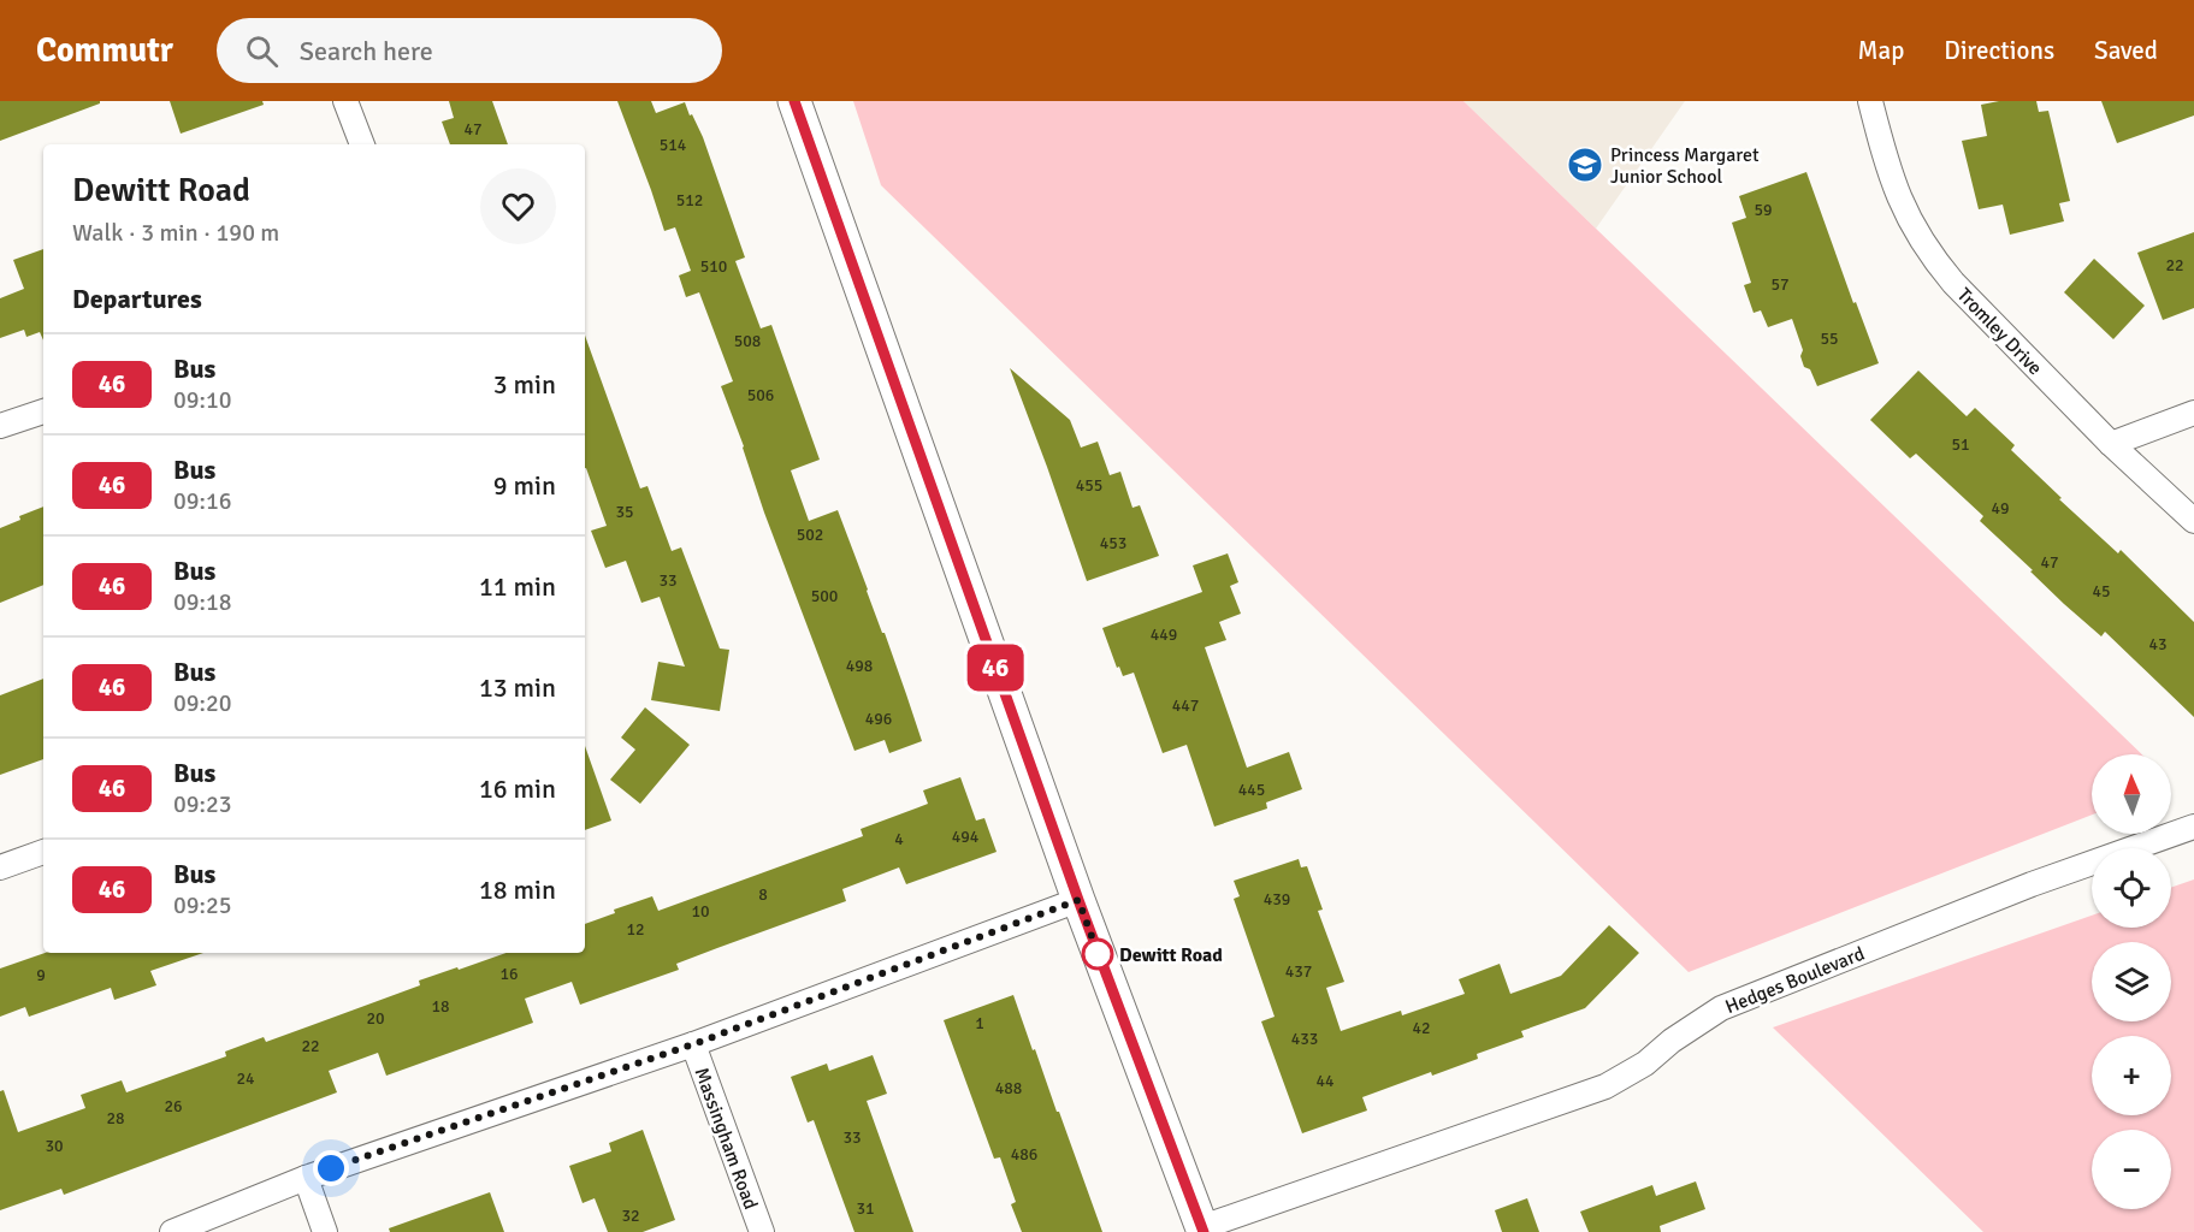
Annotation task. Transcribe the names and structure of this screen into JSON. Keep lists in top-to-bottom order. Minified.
{"streets":{"street":["Tromley Drive","Hedges Boulevard","Massingham Road"]},"places":{"school or university":["Princess Margaret Junior School"],"other":["Dewitt Road"]},"lines":["bus line 46"],"house_numbers":["47","514","512","59","22","510","57","55","508","506","51","455","49","35","502","453","47","33","45","500","449","43","498","447","496","445","494","4","8","439","10","12","437","16","9","18","20","1","42","433","22","24","44","488","26","28","33","30","486","31","32"],"north":"top","page":{"header":"Commutr","search":"Search here","nav":["Map","Directions","Saved"],"on_map":"46","heading":[["Dewitt Road","Walk · 3 min · 190 m"],"Departures"],"list":[{"mark":"46","name":"Bus","note":"09:10","value":"3 min"},{"mark":"46","name":"Bus","note":"09:16","value":"9 min"},{"mark":"46","name":"Bus","note":"09:18","value":"11 min"},{"mark":"46","name":"Bus","note":"09:20","value":"13 min"},{"mark":"46","name":"Bus","note":"09:23","value":"16 min"},{"mark":"46","name":"Bus","note":"09:25","value":"18 min"}],"map_buttons":["+","−"]}}
